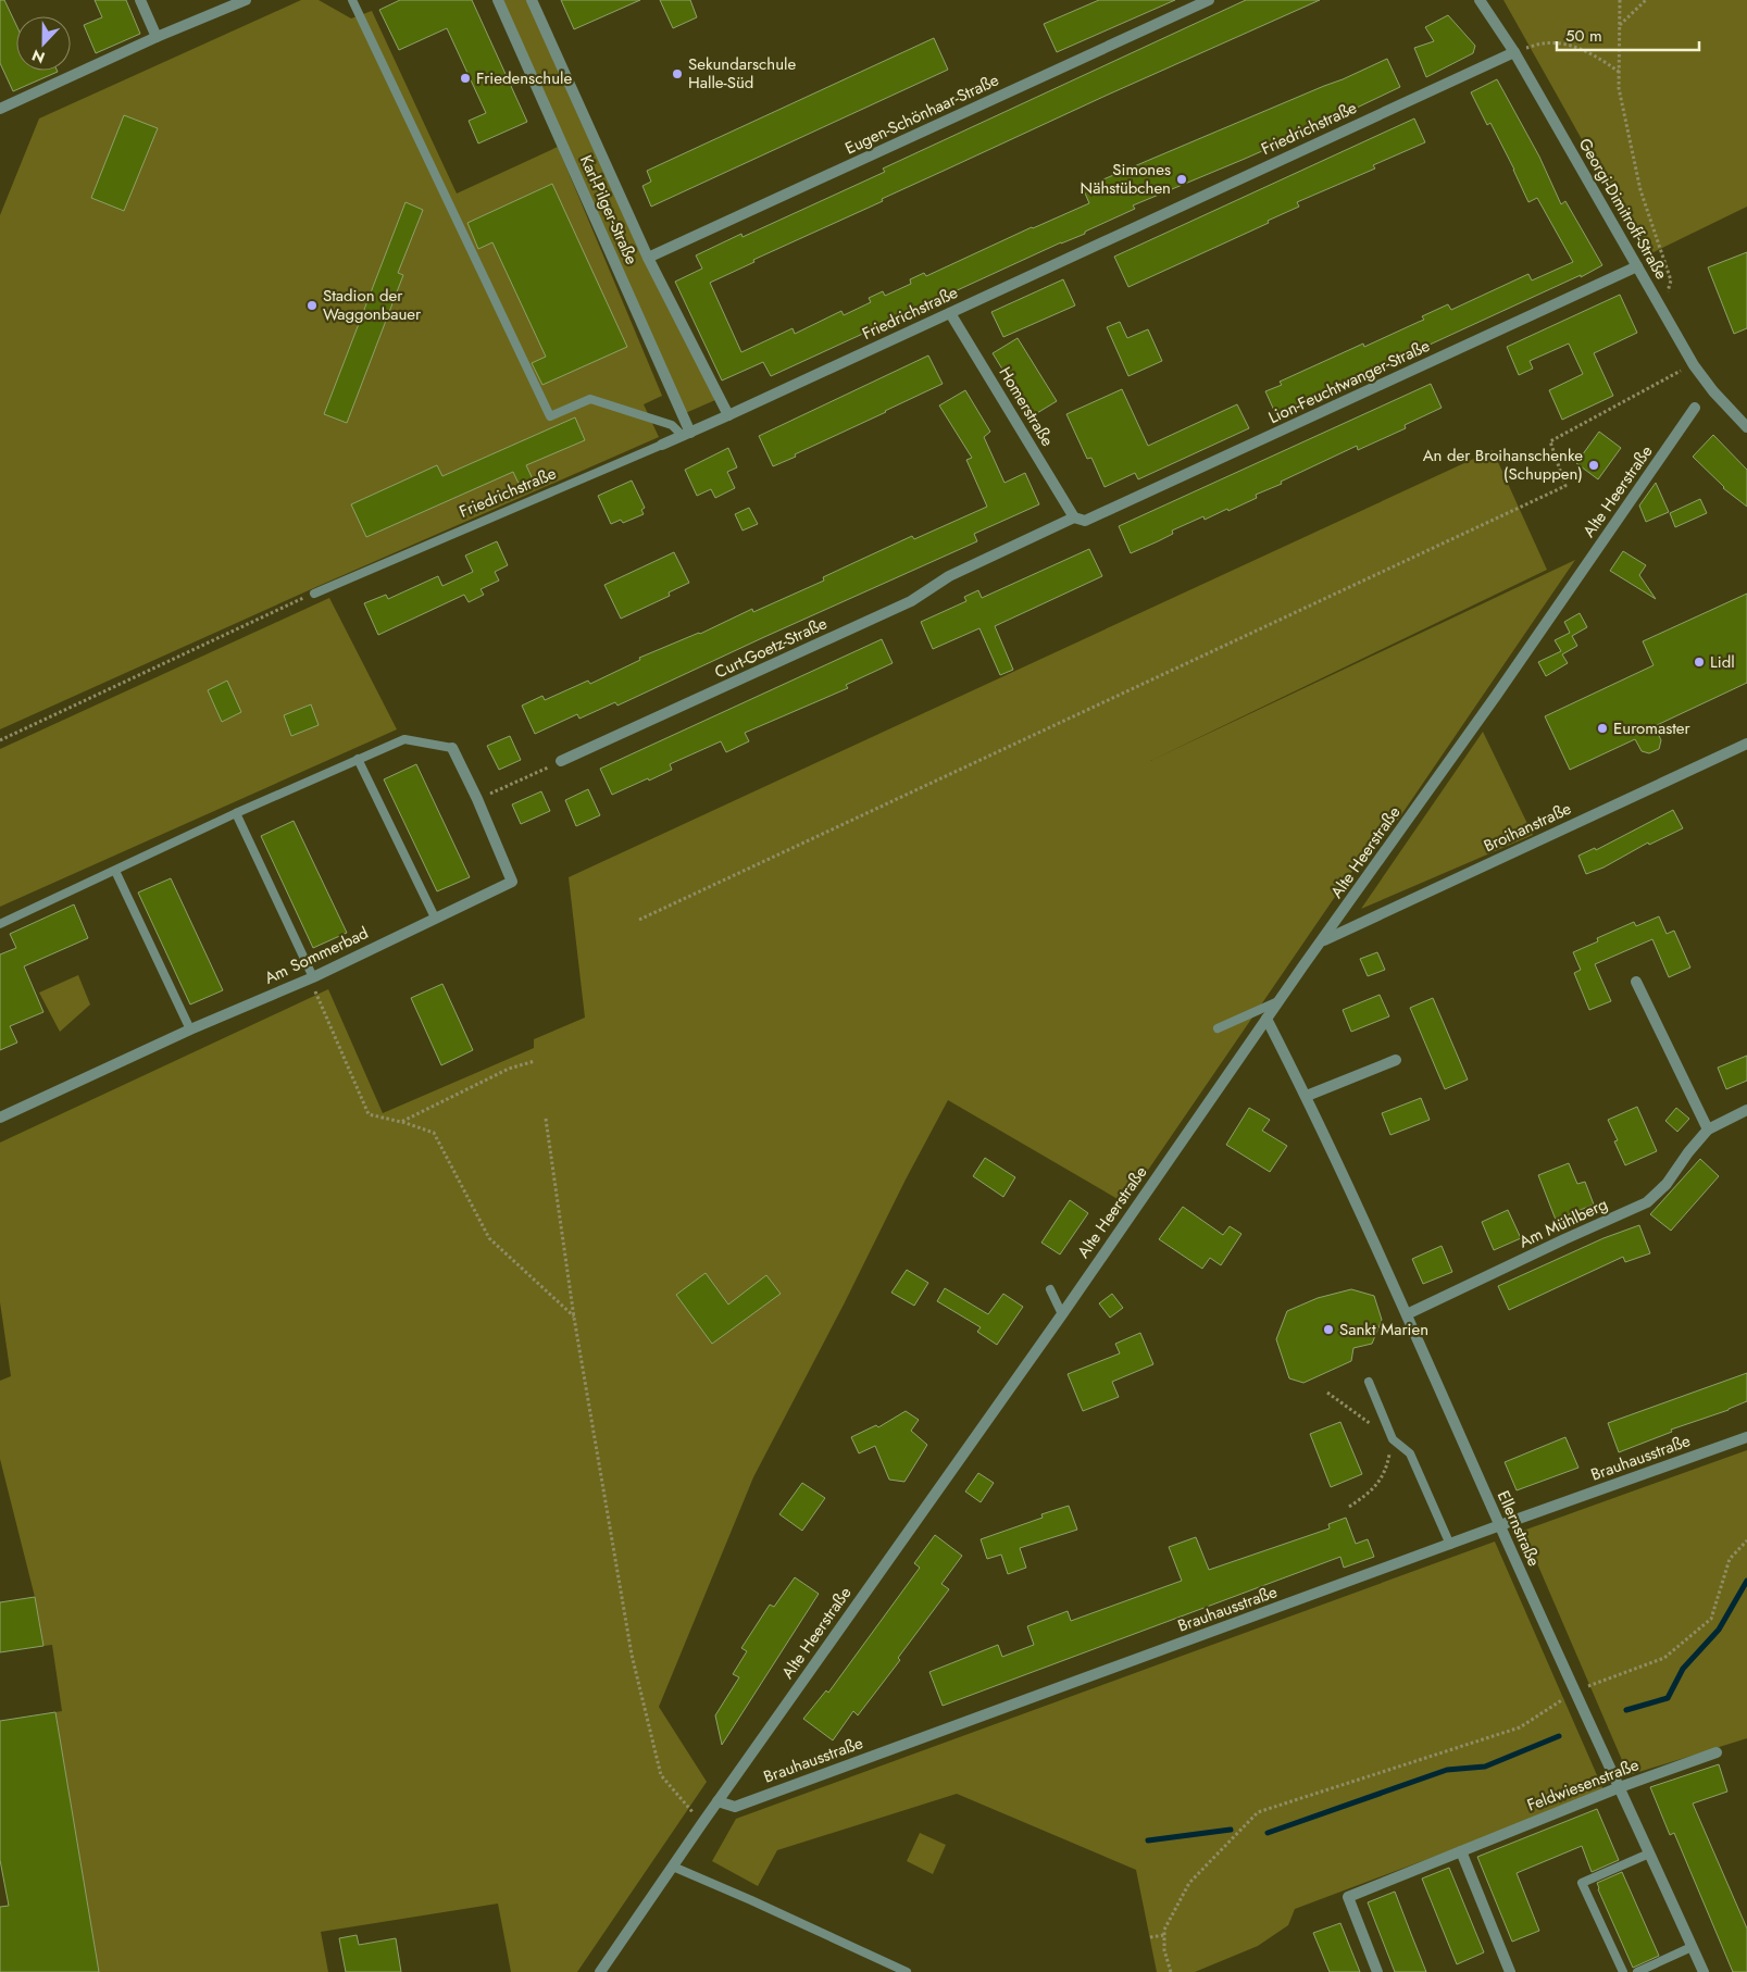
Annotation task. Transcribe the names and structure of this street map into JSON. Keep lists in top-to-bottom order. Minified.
{"streets":{"street":["Eugen-Schönhaar-Straße","Friedrichstraße","Georgi-Dimitroff-Straße","Karl-Pilger-Straße","Lion-Feuchtwanger-Straße","Homerstraße","Alte Heerstraße","Curt-Goetz-Straße","Broihanstraße","Am Sommerbad","Am Mühlberg","Brauhausstraße","Ellernstraße","Feldwiesenstraße"]},"crossings":[["Eugen-Schönhaar-Straße","Karl-Pilger-Straße"],["Friedrichstraße","Georgi-Dimitroff-Straße"],["Friedrichstraße","Karl-Pilger-Straße"],["Friedrichstraße","Homerstraße"],["Georgi-Dimitroff-Straße","Lion-Feuchtwanger-Straße"],["Lion-Feuchtwanger-Straße","Homerstraße"],["Lion-Feuchtwanger-Straße","Curt-Goetz-Straße"],["Homerstraße","Curt-Goetz-Straße"],["Alte Heerstraße","Broihanstraße"],["Alte Heerstraße","Brauhausstraße"],["Alte Heerstraße","Ellernstraße"],["Am Mühlberg","Ellernstraße"],["Brauhausstraße","Ellernstraße"],["Ellernstraße","Feldwiesenstraße"]],"places":["Sekundarschule Halle-Süd","Friedenschule","Simones Nähstübchen","Stadion der Waggonbauer","An der Broihanschenke (Schuppen)","Lidl","Euromaster","Sankt Marien"],"scale_bar":"50 m","north":"bottom"}
